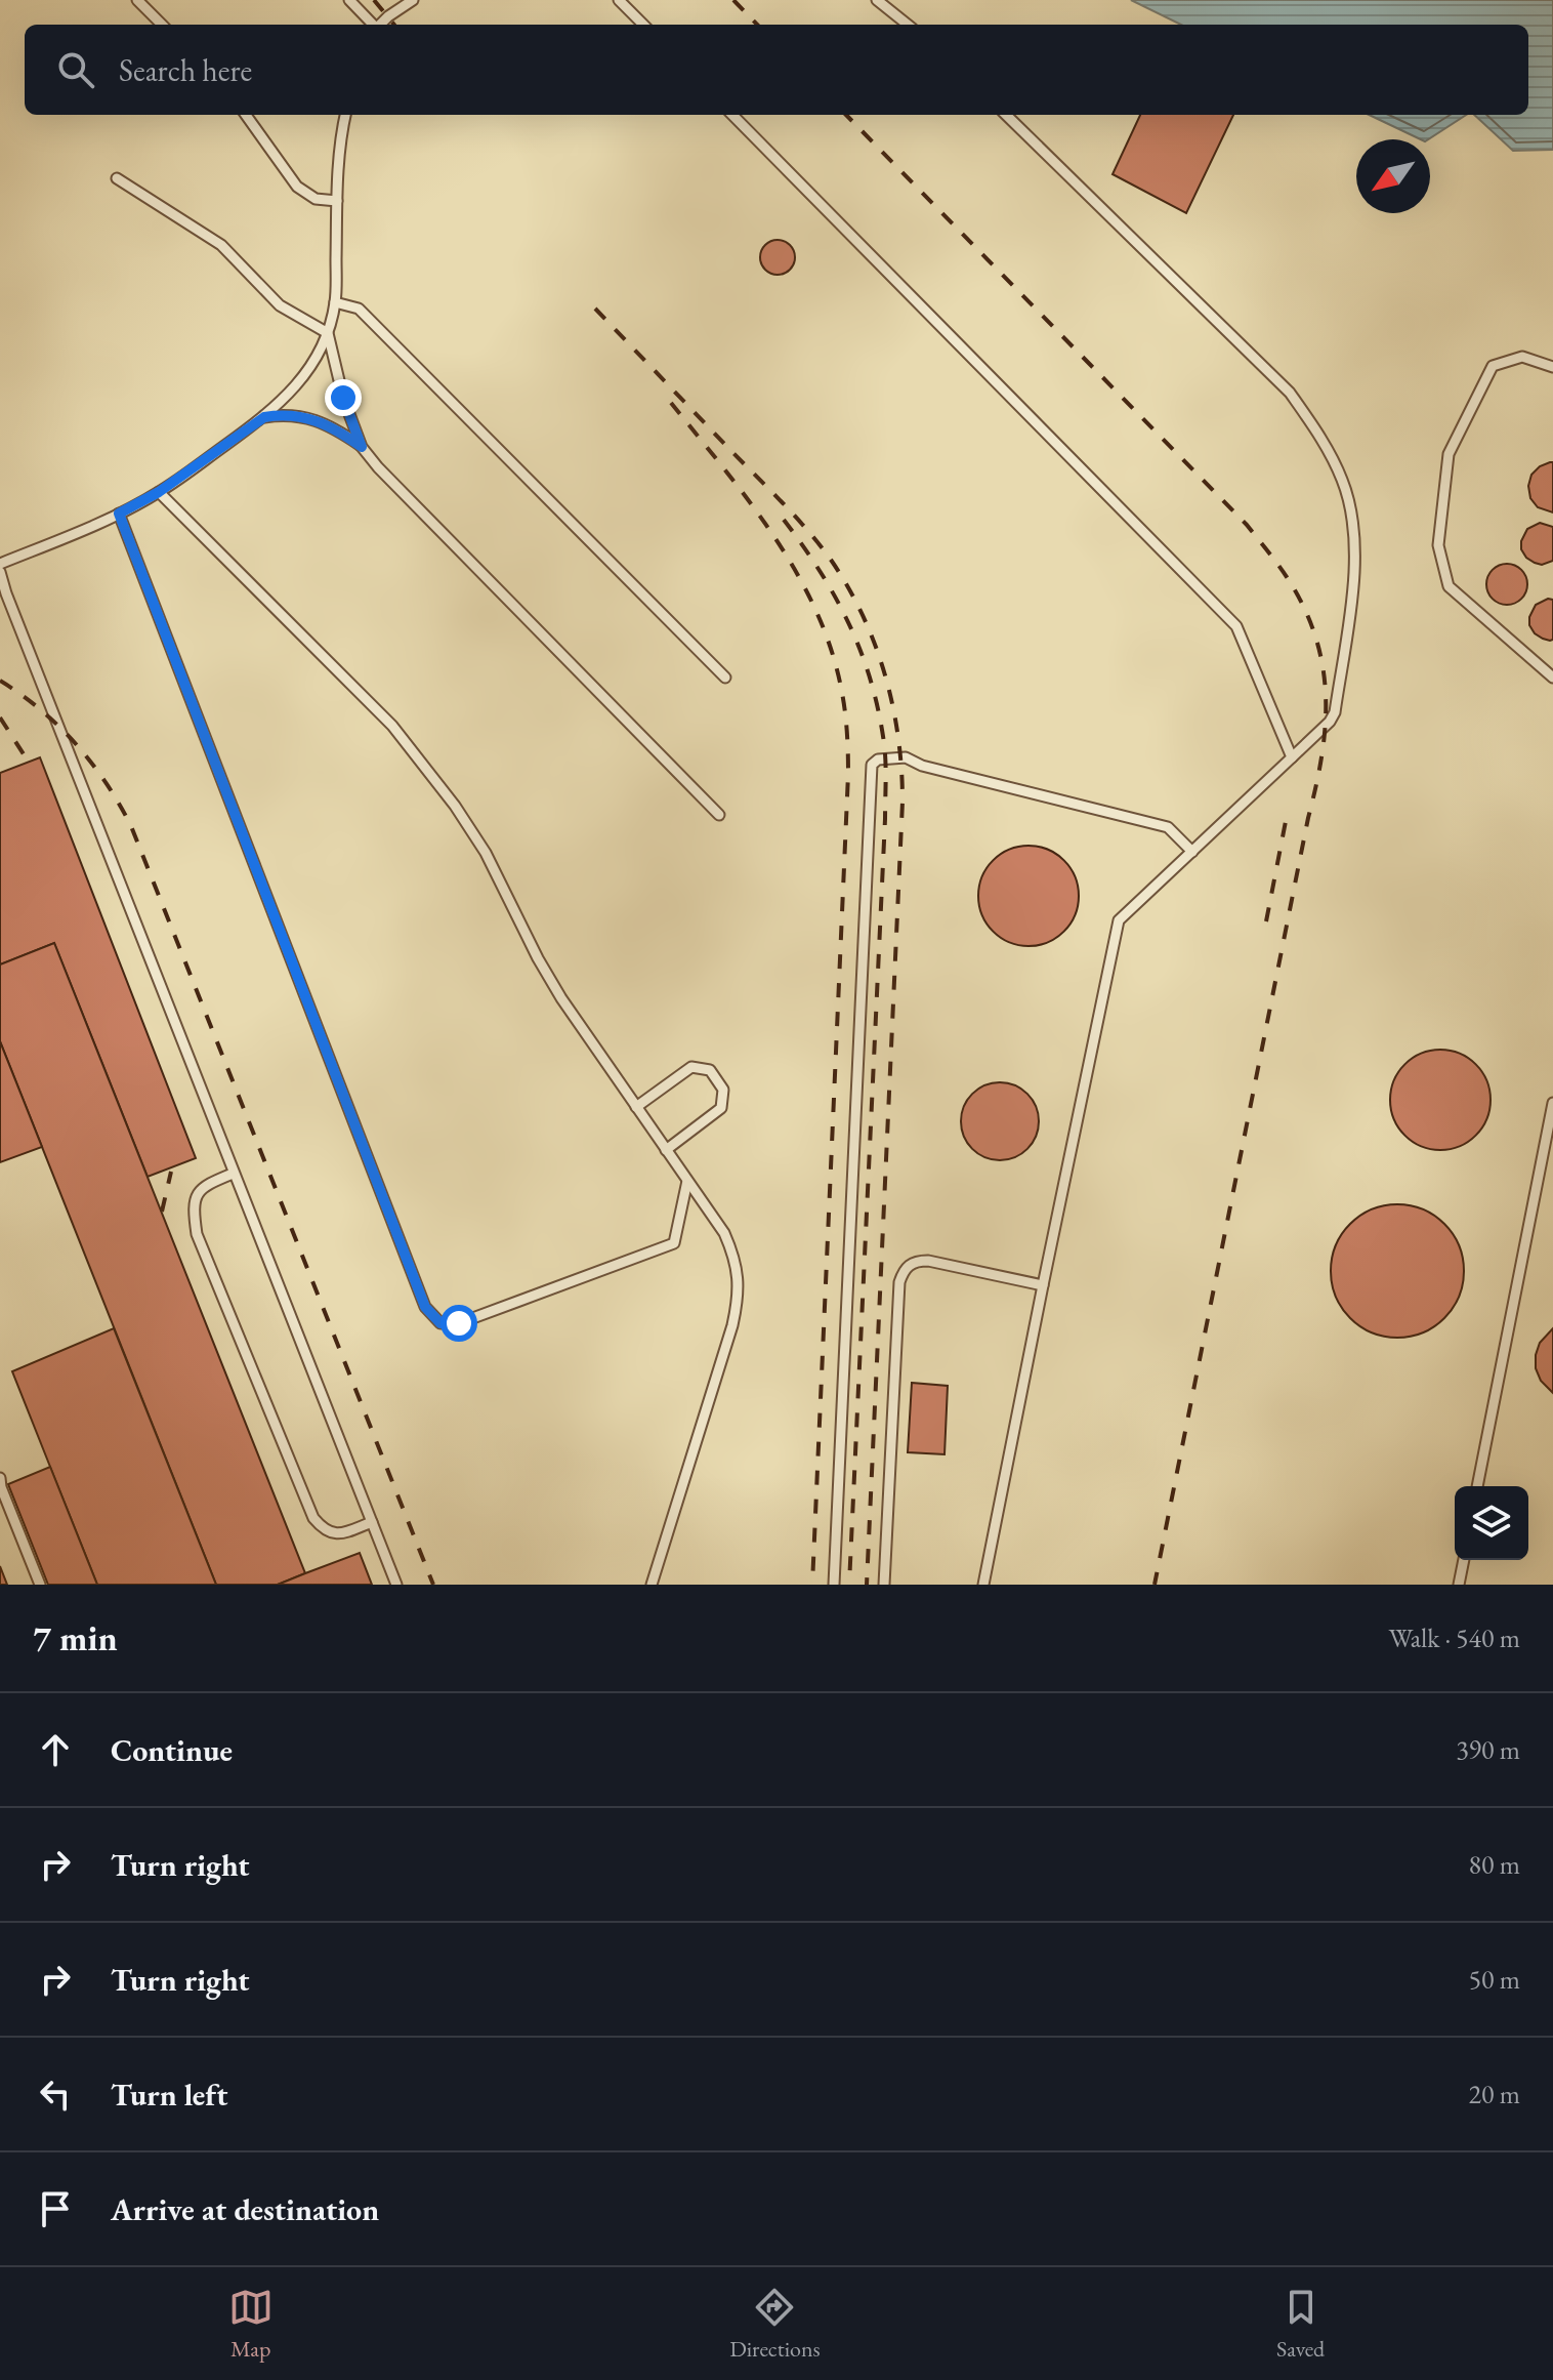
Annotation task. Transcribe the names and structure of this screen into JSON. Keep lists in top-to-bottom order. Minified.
{"north":"bottom left","page":{"search":"Search here","heading":["7 min","Walk · 540 m"],"list":[["Continue","390 m"],["Turn right","80 m"],["Turn right","50 m"],["Turn left","20 m"],"Arrive at destination"],"nav":["Map","Directions","Saved"]}}
